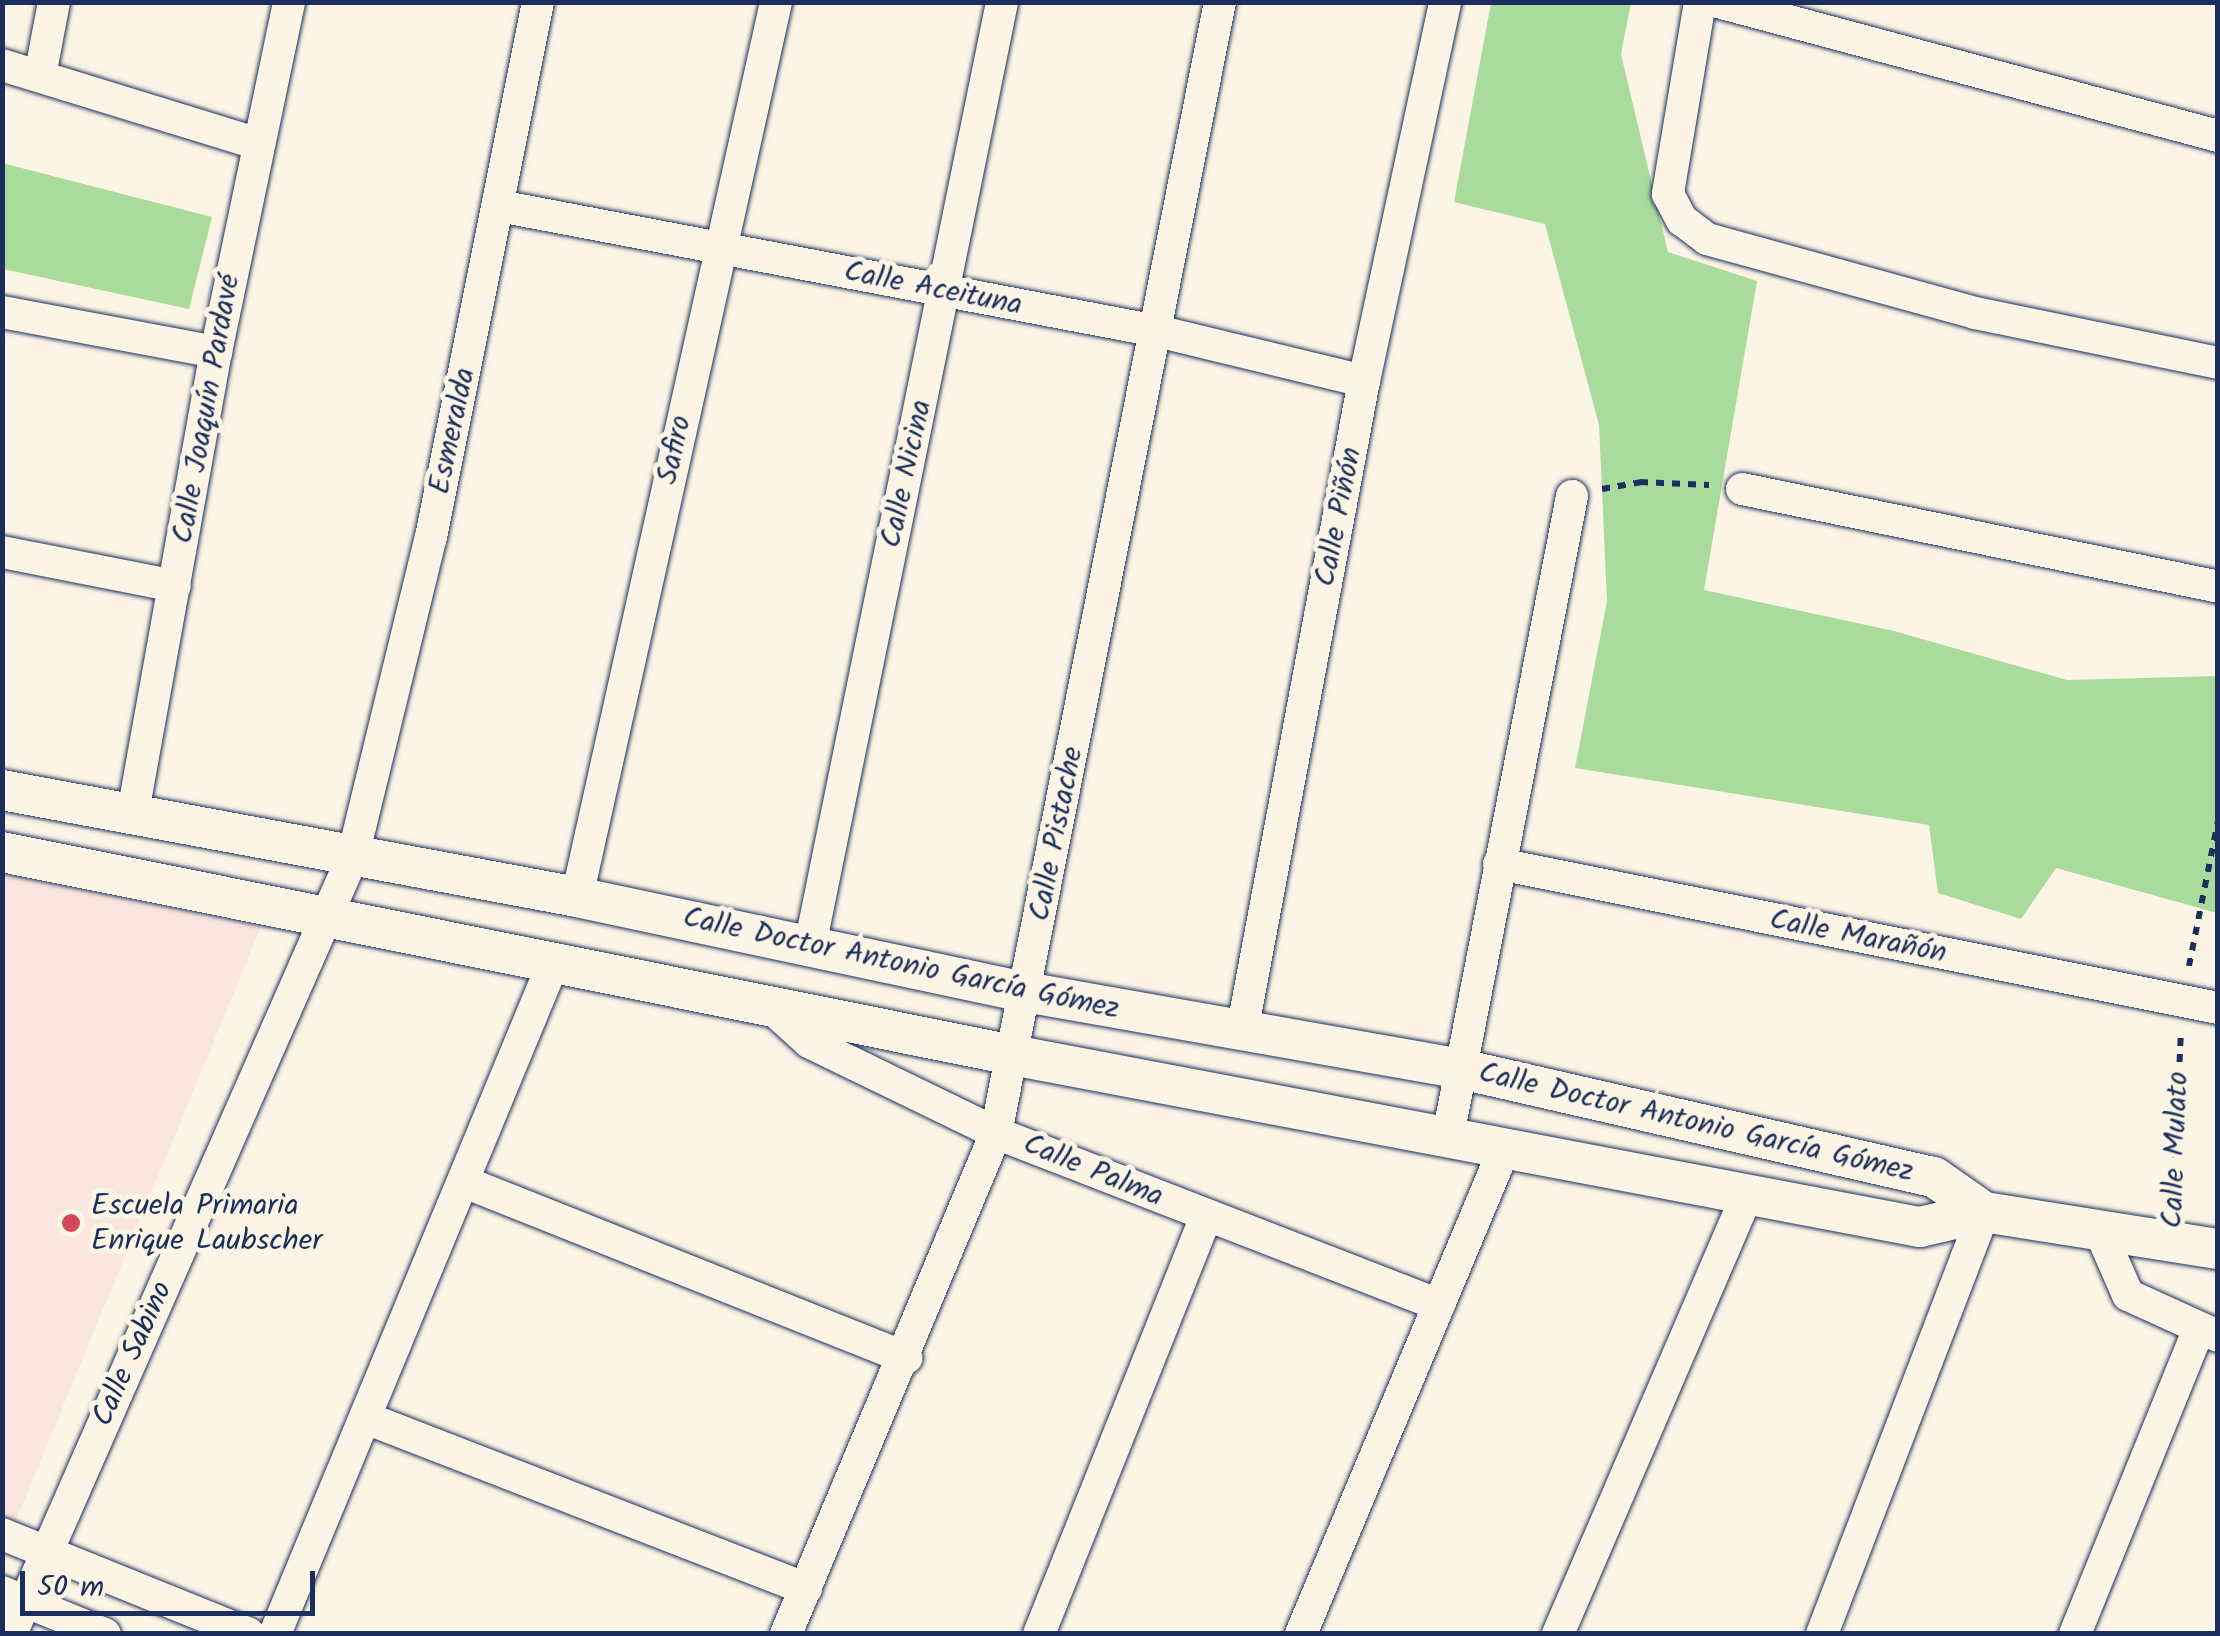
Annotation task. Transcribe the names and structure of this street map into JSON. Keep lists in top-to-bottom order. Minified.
{"streets":{"street":["Calle Aceituna","Calle Joaquín Pardavé","Esmeralda","Safiro","Calle Nicina","Calle Piñón","Calle Pistache","Calle Marañón","Calle Doctor Antonio García Gómez","Calle Palma","Calle Sabino"],"path":["Calle Mulato"]},"crossings":[["Calle Aceituna","Esmeralda"],["Calle Aceituna","Safiro"],["Calle Aceituna","Calle Nicina"],["Calle Aceituna","Calle Piñón"],["Calle Aceituna","Calle Pistache"],["Calle Joaquín Pardavé","Calle Doctor Antonio García Gómez"],["Esmeralda","Calle Doctor Antonio García Gómez"],["Esmeralda","Calle Sabino"],["Safiro","Calle Doctor Antonio García Gómez"],["Calle Nicina","Calle Doctor Antonio García Gómez"],["Calle Piñón","Calle Doctor Antonio García Gómez"],["Calle Pistache","Calle Doctor Antonio García Gómez"],["Calle Pistache","Calle Palma"],["Calle Marañón","Calle Mulato"],["Calle Doctor Antonio García Gómez","Calle Palma"],["Calle Doctor Antonio García Gómez","Calle Sabino"]],"places":["Escuela Primaria Enrique Laubscher"],"scale_bar":"50 m"}
